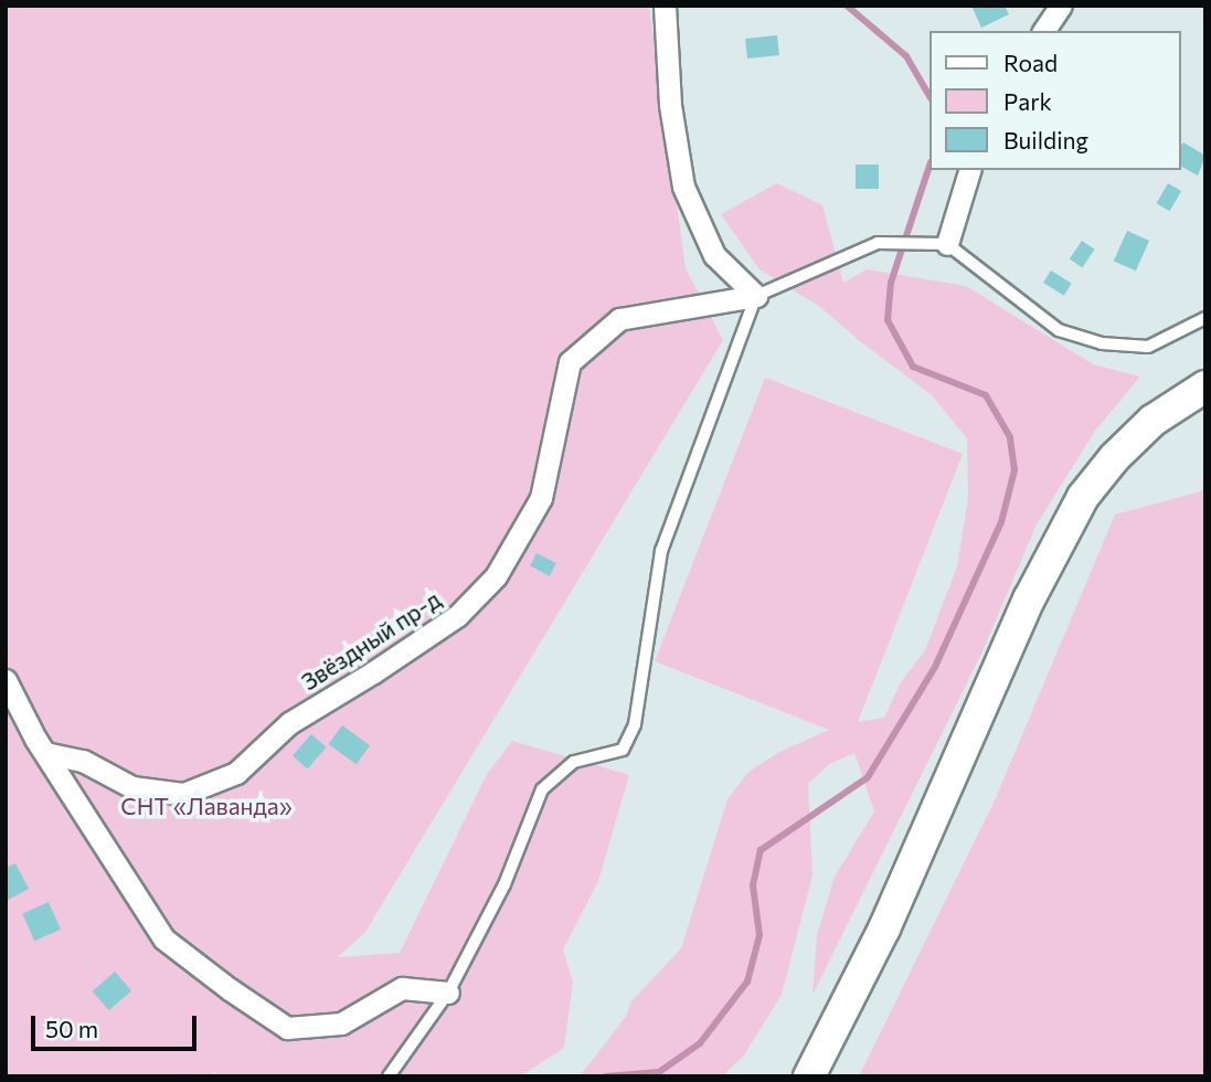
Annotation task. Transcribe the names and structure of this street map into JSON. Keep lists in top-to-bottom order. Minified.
{"streets":{"street":["Звёздный пр-д"]},"parks":["СНТ «Лаванда»"],"legend":["Road","Park","Building"],"scale_bar":"50 m"}
